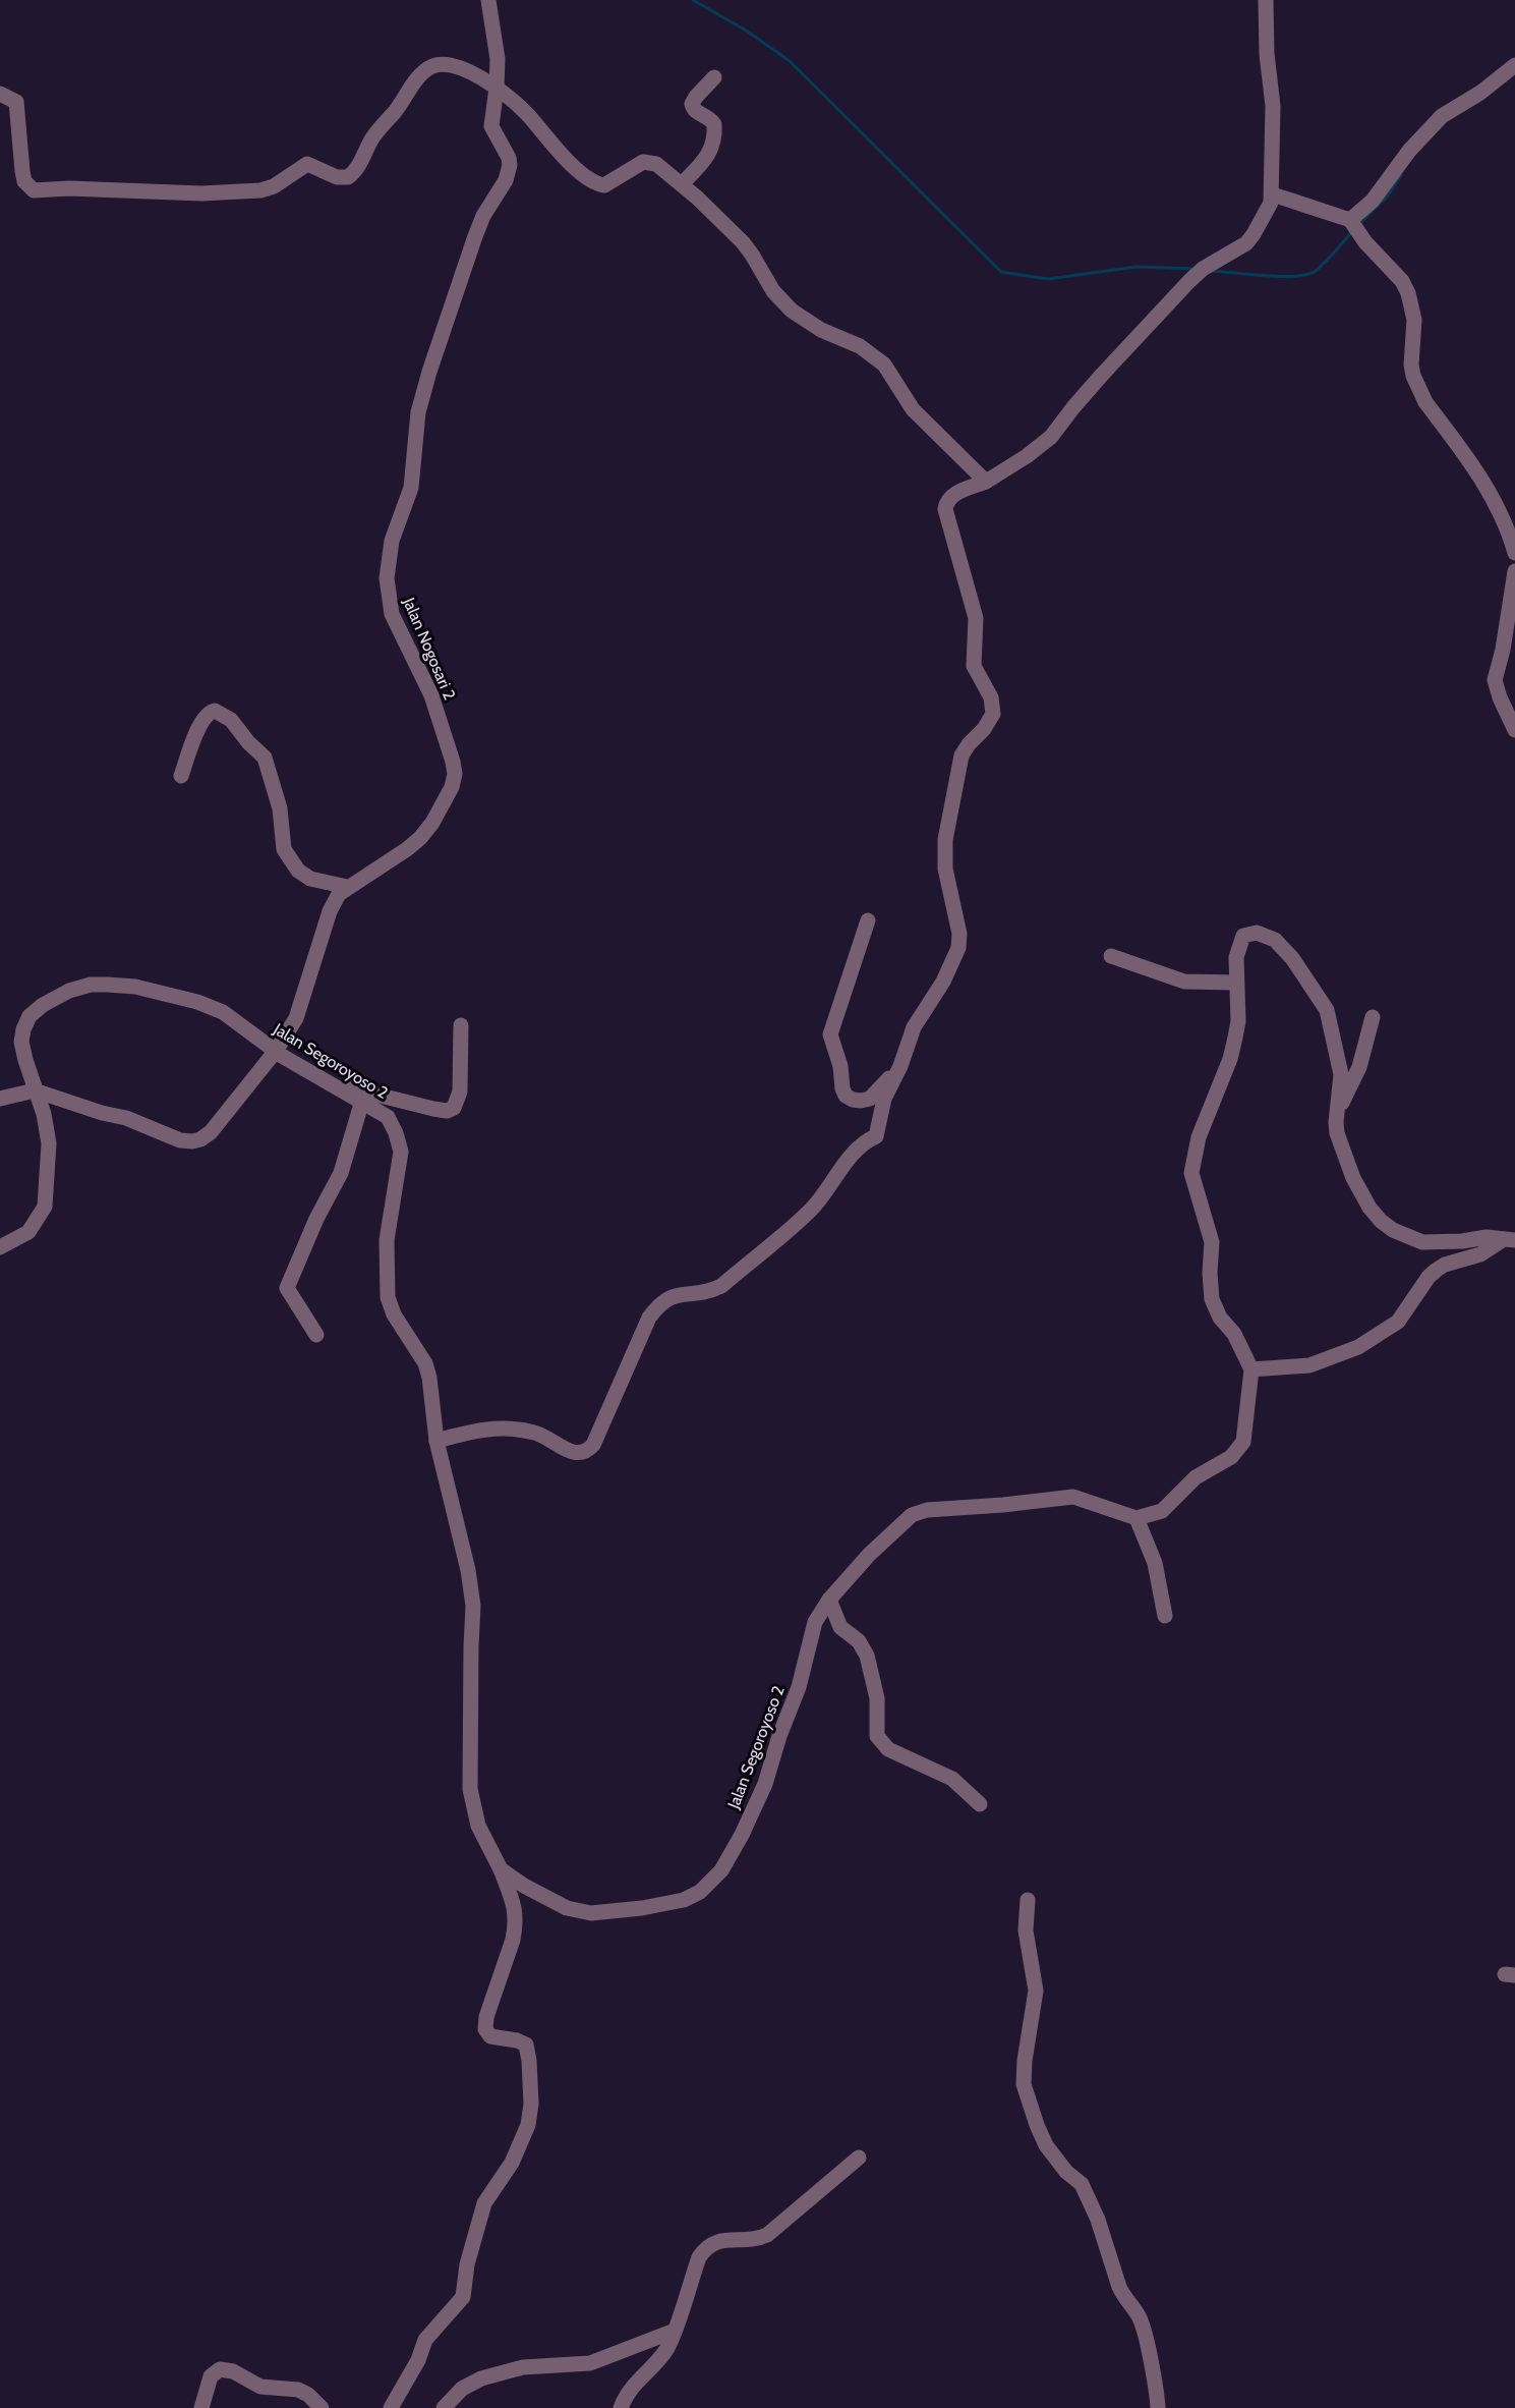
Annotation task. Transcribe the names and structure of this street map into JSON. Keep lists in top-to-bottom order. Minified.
{"streets":{"street":["Jalan Nogosari 2","Jalan Segoroyoso 2"]},"crossings":[["Jalan Nogosari 2","Jalan Segoroyoso 2"]]}
